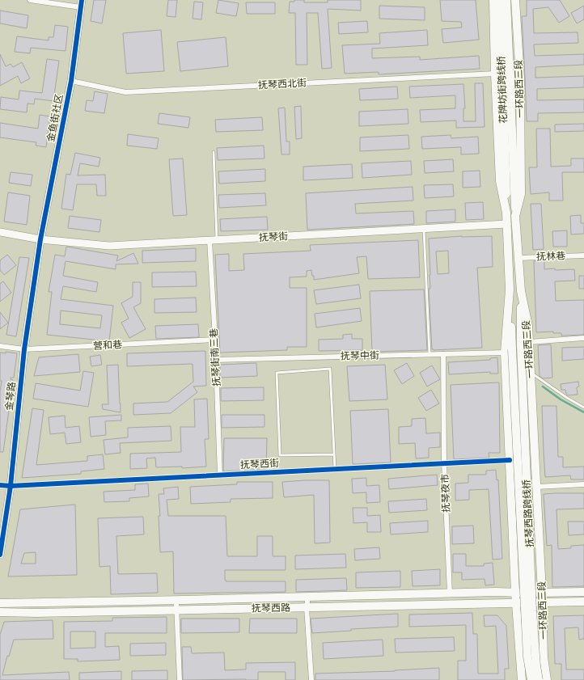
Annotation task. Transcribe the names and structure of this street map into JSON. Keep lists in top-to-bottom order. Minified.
{"streets":{"main road":["一环路西三段","花牌坊街跨线桥","抚琴西路跨线桥","抚琴西路"],"street":["抚琴西北街","金鱼街社区","抚琴街","抚林巷","营和巷","抚琴中街","抚琴街南三巷","金琴路","抚琴西街","抚琴夜市"]},"crossings":[["抚琴西北街","金鱼街社区"],["一环路西三段","抚林巷"],["一环路西三段","抚琴西路跨线桥"],["一环路西三段","抚琴西路"],["金鱼街社区","抚琴街"],["金鱼街社区","金琴路"],["抚琴街","抚琴街南三巷"],["抚琴街","金琴路"],["营和巷","抚琴街南三巷"],["营和巷","金琴路"],["抚琴中街","抚琴街南三巷"],["抚琴中街","抚琴夜市"],["抚琴中街","抚琴西路跨线桥"],["抚琴街南三巷","抚琴西街"],["金琴路","抚琴西街"],["抚琴西街","抚琴夜市"],["抚琴夜市","抚琴西路"]]}
